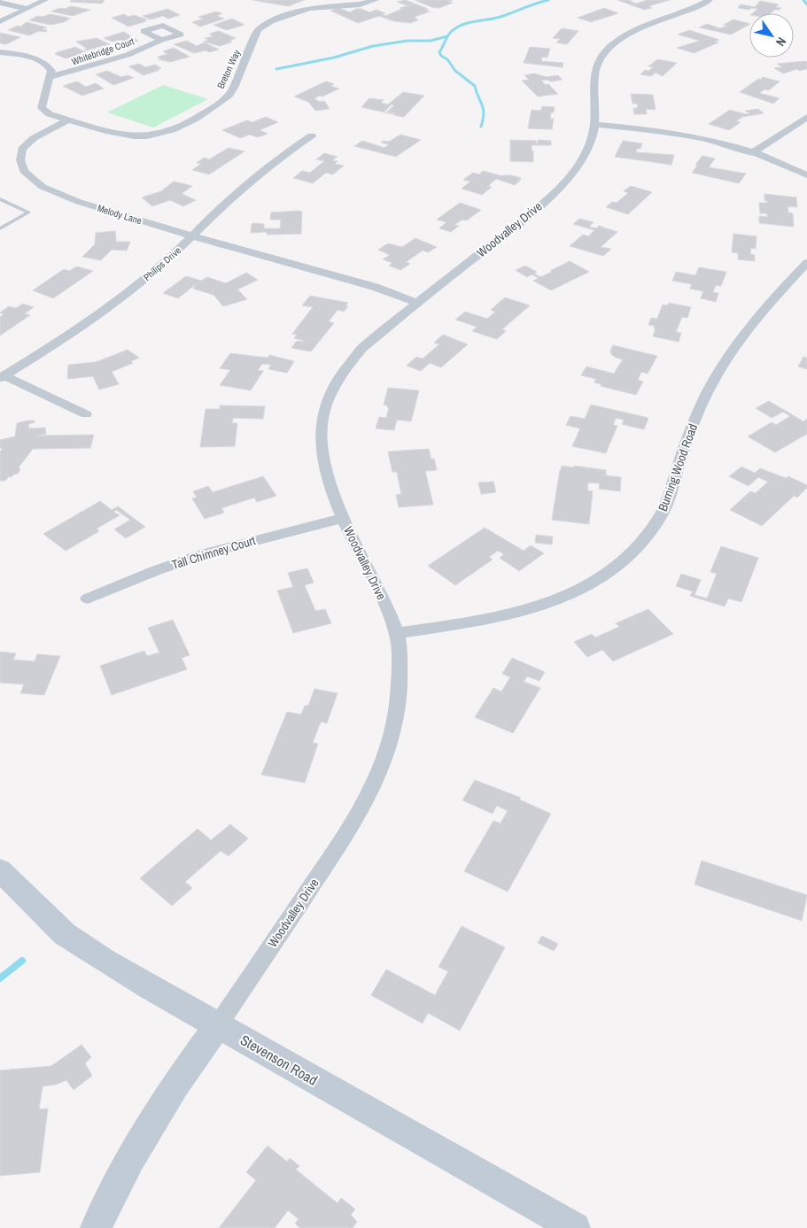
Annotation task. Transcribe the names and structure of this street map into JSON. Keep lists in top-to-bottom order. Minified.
{"streets":{"street":["Whitebridge Court","Breton Way","Melody Lane","Woodvalley Drive","Philips Drive","Burning Wood Road","Tall Chimney Court","Stevenson Road"]},"crossings":[["Breton Way","Melody Lane"],["Melody Lane","Woodvalley Drive"],["Melody Lane","Philips Drive"],["Woodvalley Drive","Burning Wood Road"],["Woodvalley Drive","Tall Chimney Court"],["Woodvalley Drive","Stevenson Road"]],"north":"bottom right"}
